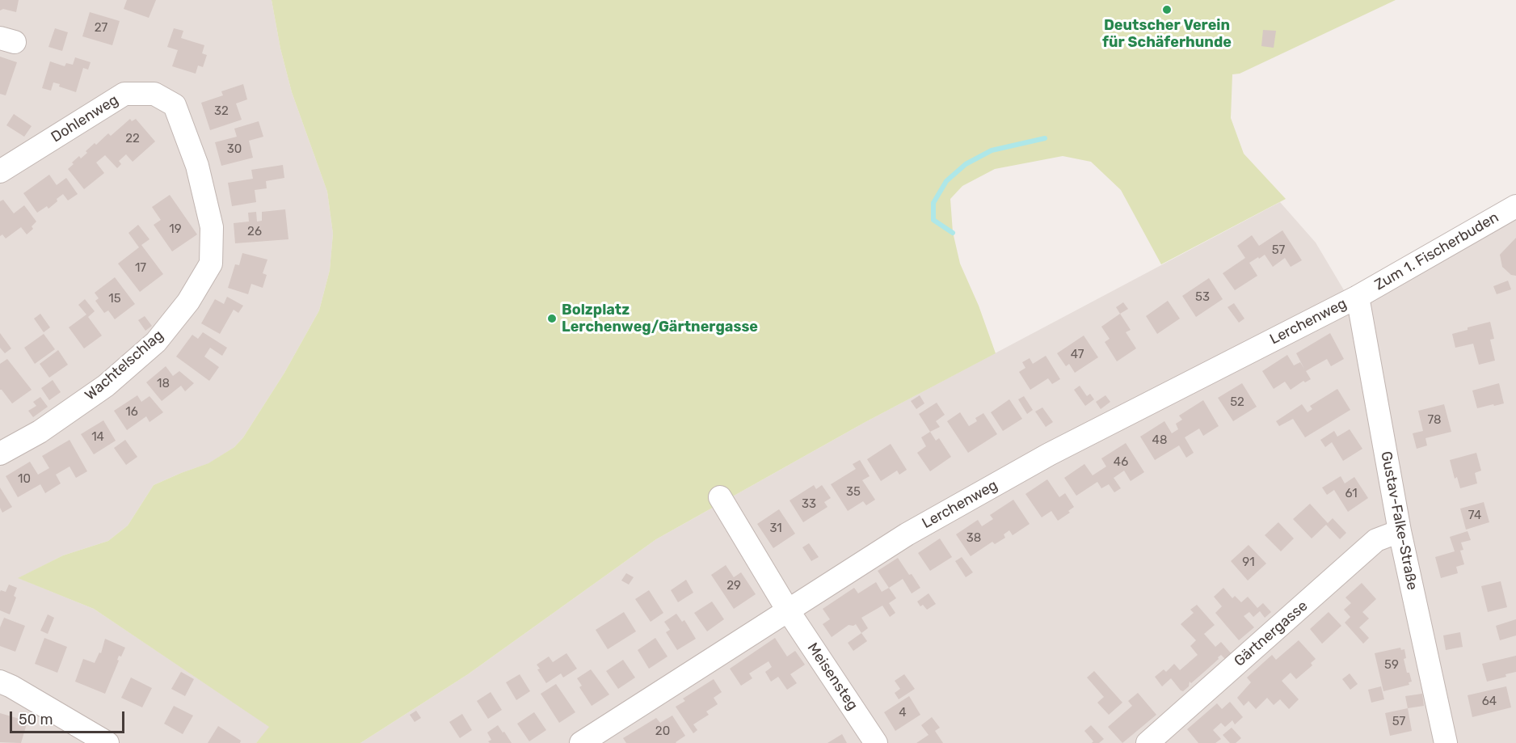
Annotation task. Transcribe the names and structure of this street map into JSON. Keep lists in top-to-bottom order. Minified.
{"streets":{"street":["Dohlenweg","Zum 1. Fischerbuden","Lerchenweg","Wachtelschlag","Gustav-Falke-Straße","Gärtnergasse","Meisensteg"]},"crossings":[["Dohlenweg","Wachtelschlag"],["Zum 1. Fischerbuden","Lerchenweg"],["Zum 1. Fischerbuden","Gustav-Falke-Straße"],["Lerchenweg","Gustav-Falke-Straße"],["Lerchenweg","Meisensteg"],["Gustav-Falke-Straße","Gärtnergasse"]],"places":["Deutscher Verein für Schäferhunde","Bolzplatz Lerchenweg/Gärtnergasse"],"house_numbers":["27","32","22","30","19","26","57","17","53","15","47","18","52","16","78","14","48","46","10","35","61","33","74","31","38","91","29","59","64","4","57","20"],"scale_bar":"50 m"}
